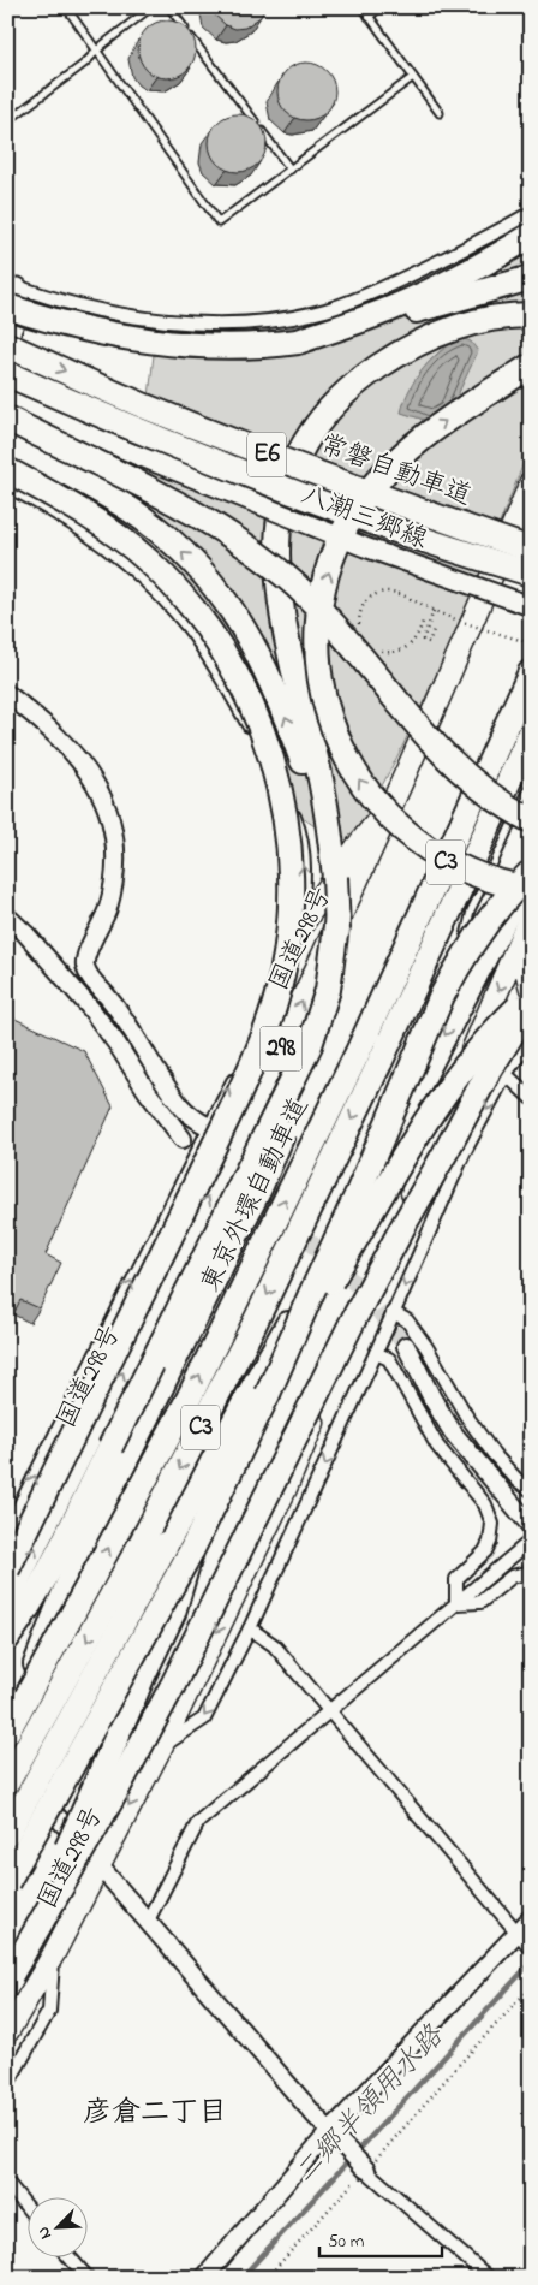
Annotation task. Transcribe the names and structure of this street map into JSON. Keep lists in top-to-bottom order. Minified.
{"streets":{"highway":["E6","常磐自動車道","C3","国道298号","298","東京外環自動車道"],"main road":["八潮三郷線"]},"districts":["彦倉二丁目"],"water":["二郷半領用水路"],"scale_bar":"50 m","north":"bottom left"}
